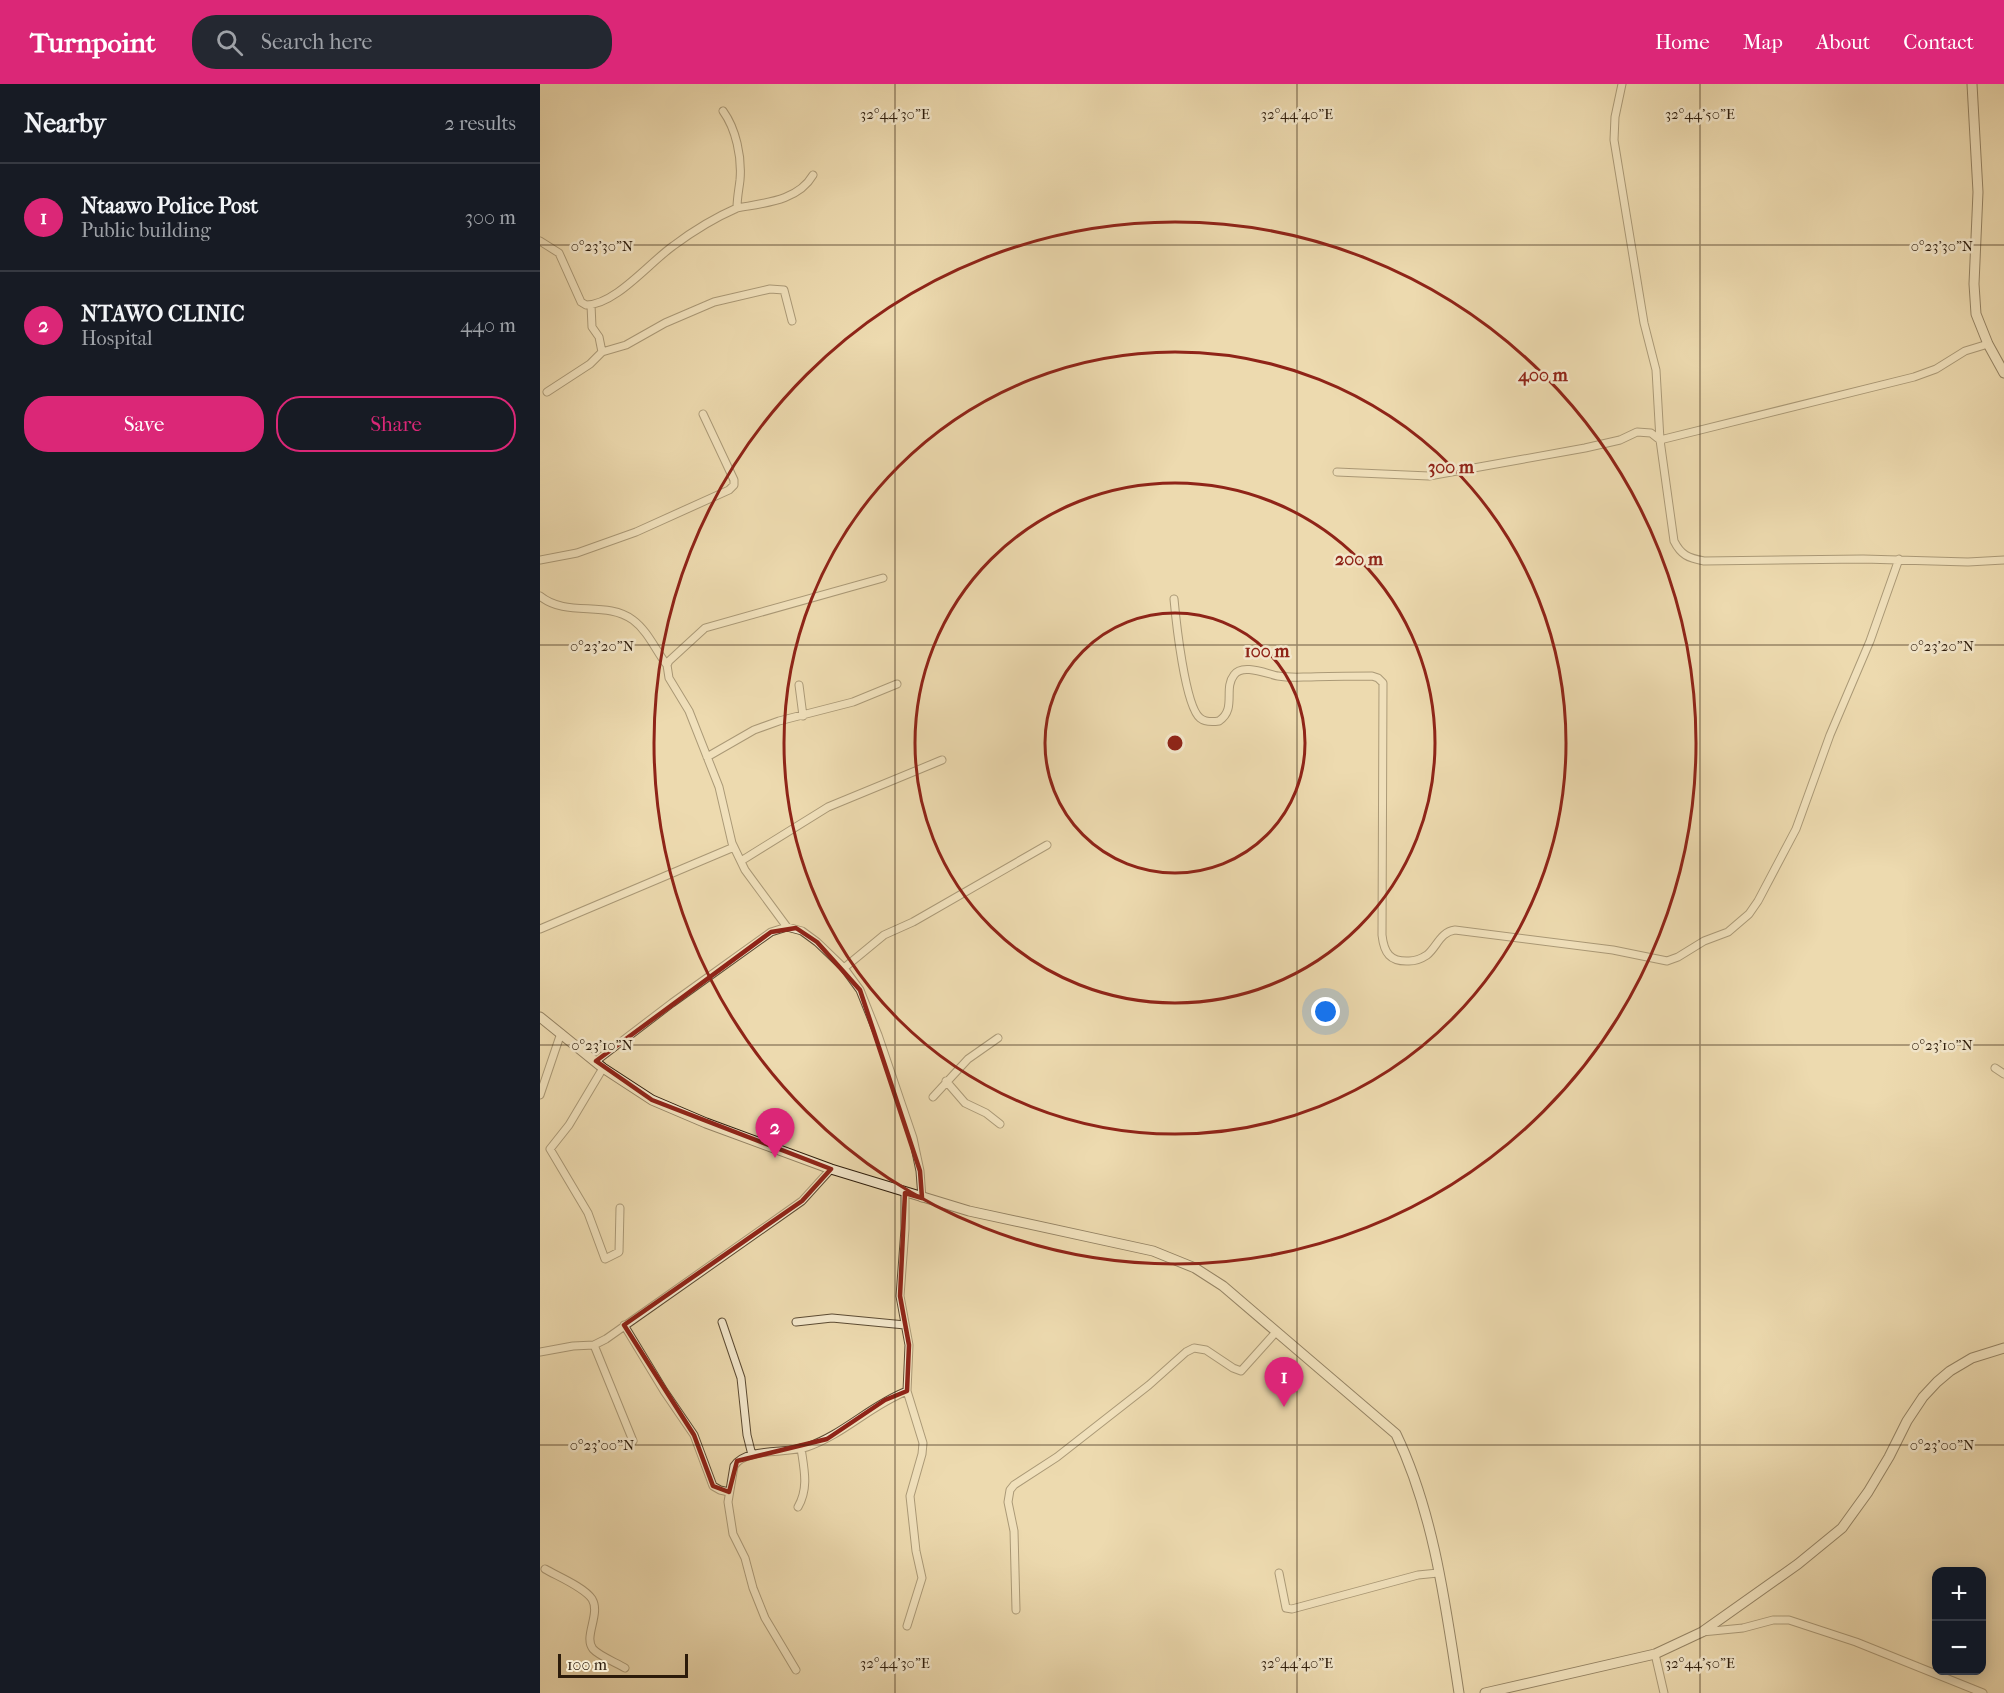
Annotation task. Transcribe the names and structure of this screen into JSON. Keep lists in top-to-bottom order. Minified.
{"scale_bar":"100 m","page":{"header":"Turnpoint","search":"Search here","nav":["Home","Map","About","Contact"],"heading":["Nearby","2 results"],"list":[{"mark":"1","name":"Ntaawo Police Post","note":"Public building","value":"300 m"},{"mark":"2","name":"NTAWO CLINIC","note":"Hospital","value":"440 m"}],"buttons":["Save","Share"],"pins":["2","1"],"map_buttons":["+","−"],"scale":"100 m"},"coordinates":["32°44'30\"E","32°44'40\"E","32°44'50\"E","0°23'30\"N","0°23'20\"N","0°23'10\"N","0°23'00\"N"],"rings":["400 m","300 m","200 m","100 m"]}
